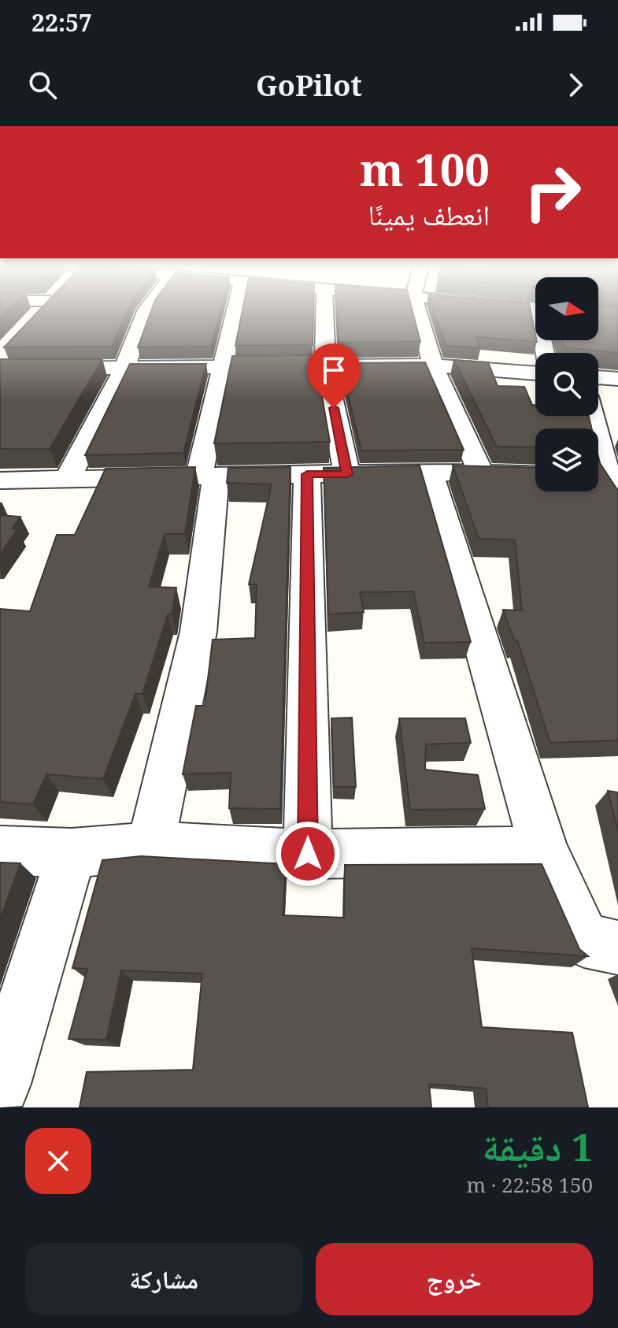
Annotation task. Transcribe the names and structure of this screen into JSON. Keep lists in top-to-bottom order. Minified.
{"north":"right","page":{"status":"22:57","header":"GoPilot","turn":["100 m","انعطف يمينًا"],"heading":["1 دقيقة","150 m · 22:58"],"buttons":["خروج","مشاركة"]}}
